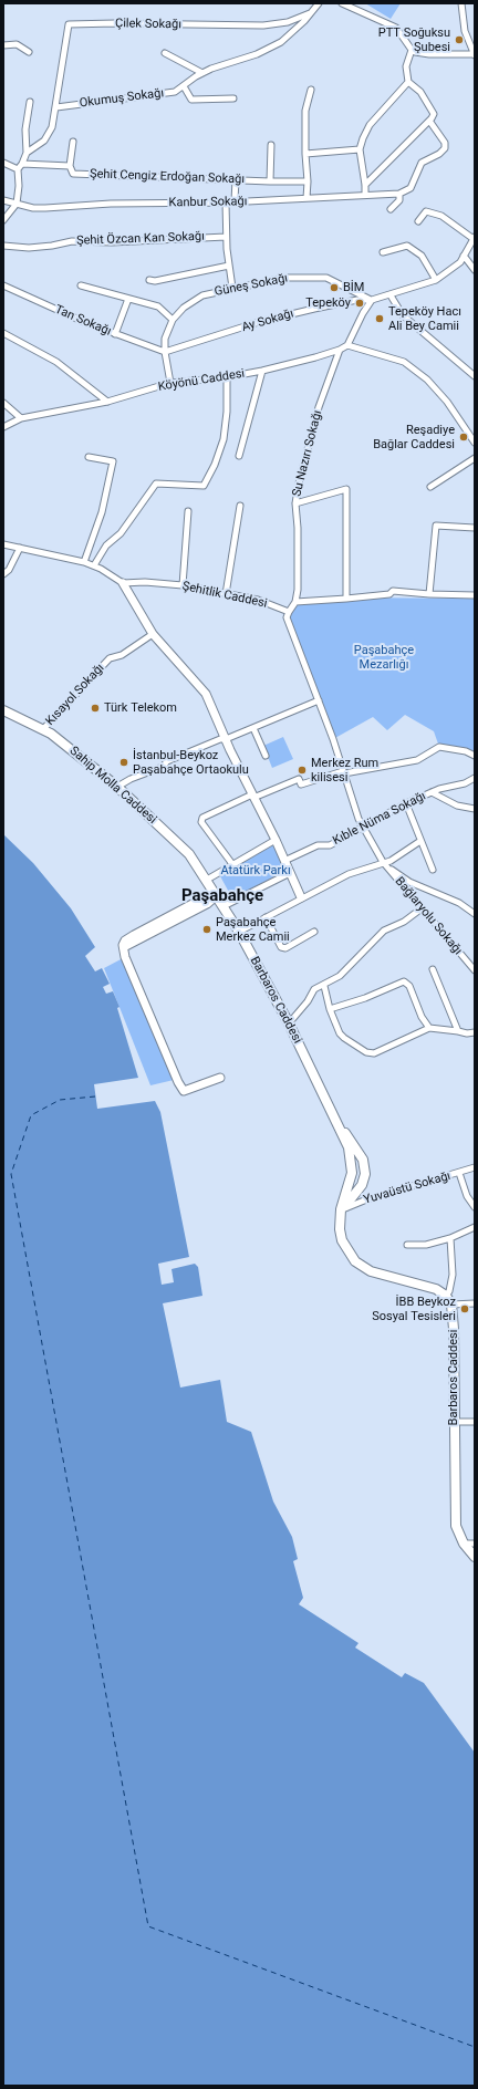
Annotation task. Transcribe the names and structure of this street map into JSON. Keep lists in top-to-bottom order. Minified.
{"streets":{"main road":["Sahip Molla Caddesi","Barbaros Caddesi"],"street":["Çilek Sokağı","Okumuş Sokağı","Şehit Cengiz Erdoğan Sokağı","Kanbur Sokağı","Şehit Özcan Kan Sokağı","Güneş Sokağı","Tan Sokağı","Ay Sokağı","Köyönü Caddesi","Su Nazırı Sokağı","Şehitlik Caddesi","Kısayol Sokağı","Kıble Nüma Sokağı","Bağlaryolu Sokağı","Yuvaüstü Sokağı"]},"crossings":[["Çilek Sokağı","Okumuş Sokağı"],["Güneş Sokağı","Tan Sokağı"],["Güneş Sokağı","Ay Sokağı"],["Güneş Sokağı","Köyönü Caddesi"],["Tan Sokağı","Ay Sokağı"],["Köyönü Caddesi","Su Nazırı Sokağı"],["Su Nazırı Sokağı","Şehitlik Caddesi"],["Kısayol Sokağı","Sahip Molla Caddesi"],["Sahip Molla Caddesi","Barbaros Caddesi"],["Barbaros Caddesi","Yuvaüstü Sokağı"]],"districts":["Paşabahçe"],"parks":["Paşabahçe Mezarlığı","Atatürk Parkı"],"places":["PTT Soğuksu Şubesi","BİM","Tepeköy","Tepeköy Hacı Ali Bey Camii","Reşadiye Bağlar Caddesi","Türk Telekom","İstanbul-Beykoz Paşabahçe Ortaokulu","Merkez Rum kilisesi","Paşabahçe Merkez Camii","İBB Beykoz Sosyal Tesisleri"]}
